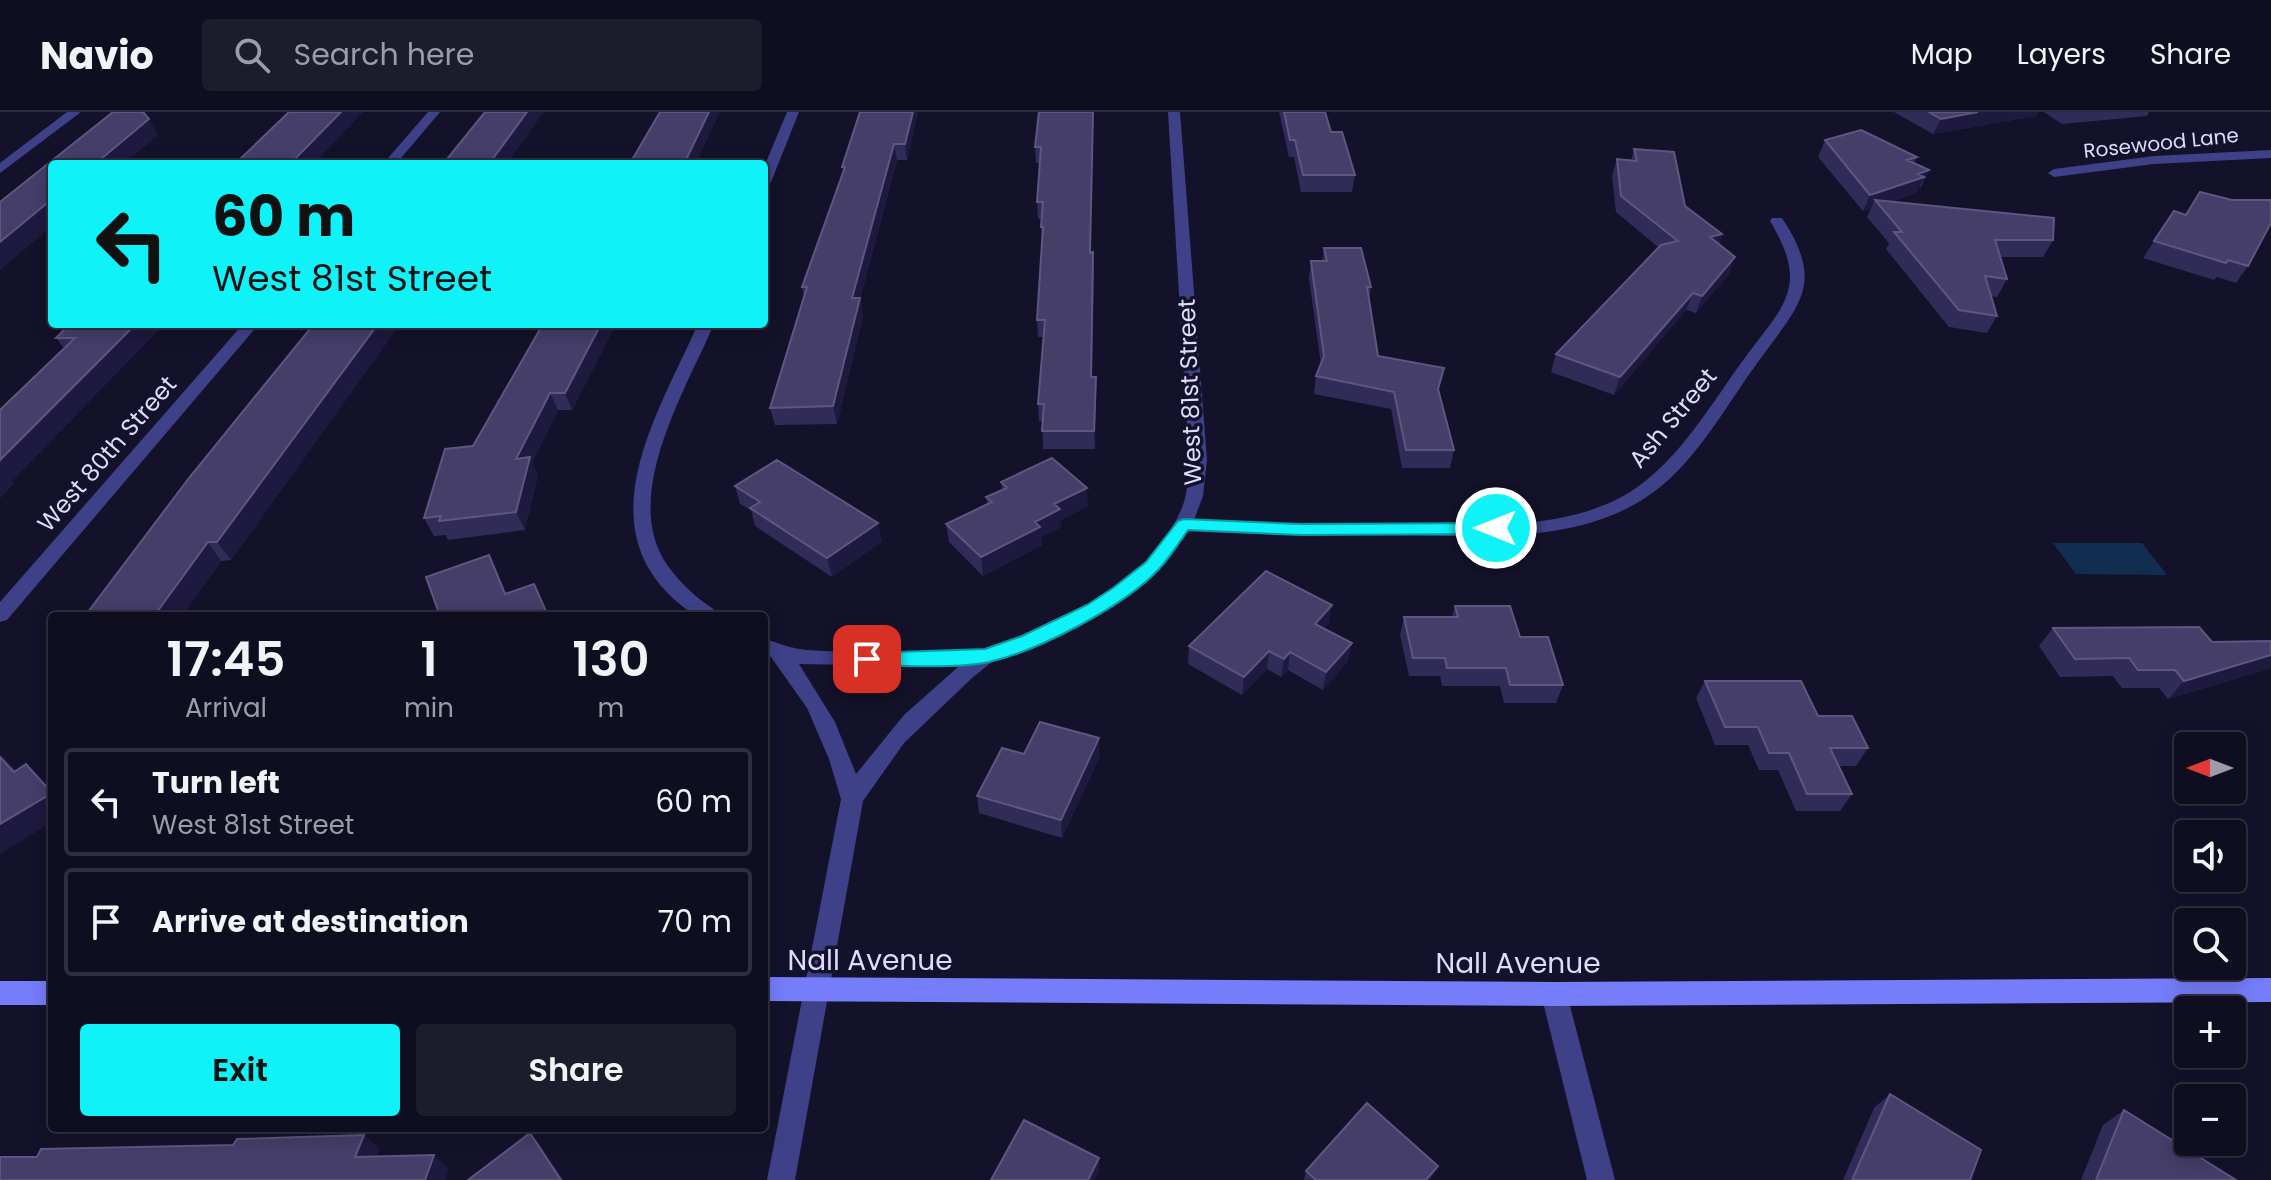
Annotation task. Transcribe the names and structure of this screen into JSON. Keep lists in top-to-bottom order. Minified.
{"streets":{"main road":["Nall Avenue"],"street":["Rosewood Lane","West 81st Street","Ash Street","West 80th Street"]},"crossings":[["West 81st Street","Ash Street"],["West 81st Street","Nall Avenue"]],"north":"left","page":{"header":"Navio","search":"Search here","nav":["Map","Layers","Share"],"turn":["60 m","West 81st Street"],"eta":["17:45","Arrival","1","min","130","m"],"map_buttons":["+","−"],"list":[{"name":"Turn left","note":"West 81st Street","value":"60 m"},{"name":"Arrive at destination","value":"70 m"}],"buttons":["Exit","Share"]}}
